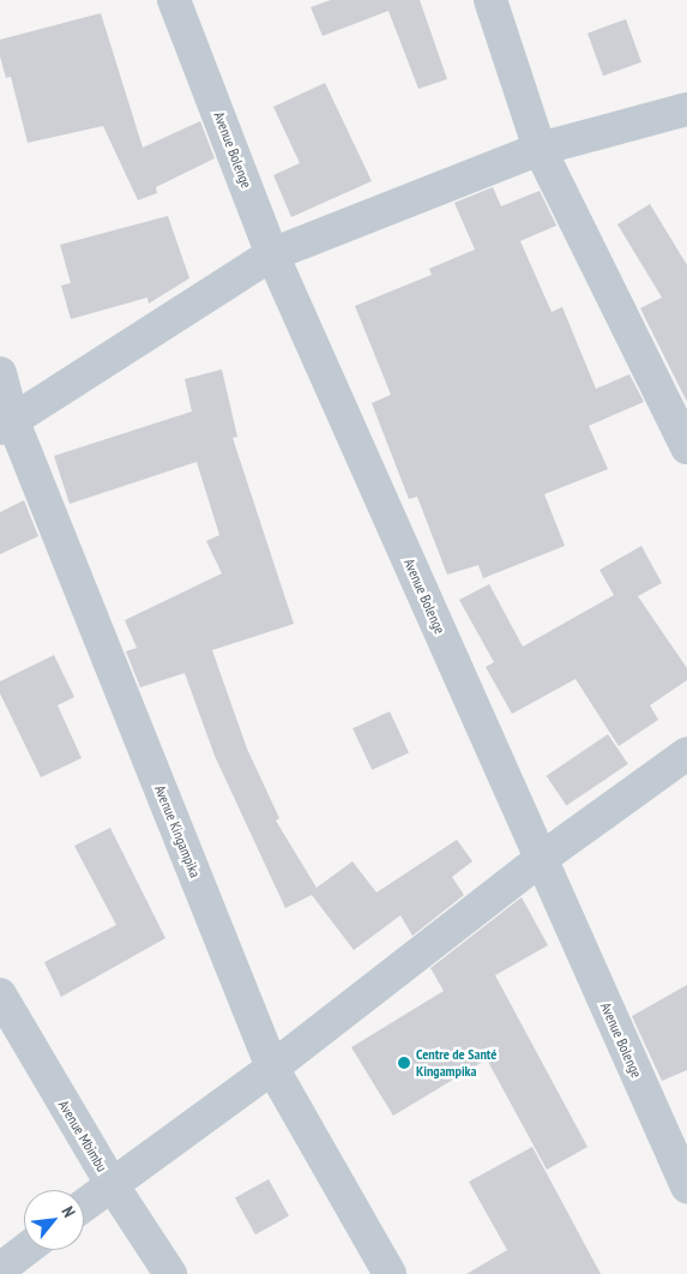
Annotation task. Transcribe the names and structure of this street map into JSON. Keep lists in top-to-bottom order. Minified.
{"streets":{"street":["Avenue Bolenge","Avenue Kingampika","Avenue Mbimbu"]},"places":["Centre de Santé Kingampika"],"north":"top right"}
